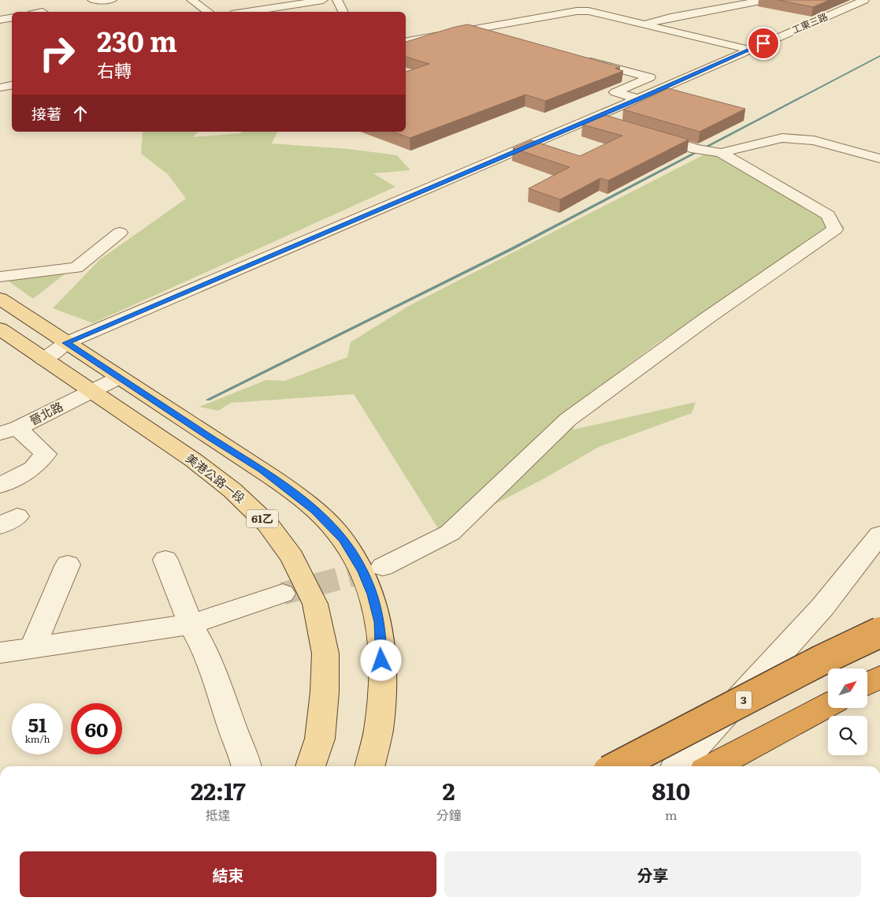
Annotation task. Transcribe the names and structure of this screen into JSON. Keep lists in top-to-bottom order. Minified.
{"streets":{"highway":["3"],"main road":["美港公路一段","61乙"],"street":["工東三路","晉北路"]},"crossings":[["工東三路","美港公路一段"],["晉北路","美港公路一段"]],"north":"top right","page":{"turn":["230 m","右轉"],"then":"接著","speed":"51 km/h","limit":"60","eta":["22:17","抵達","2","分鐘","810","m"],"buttons":["結束","分享"]}}
